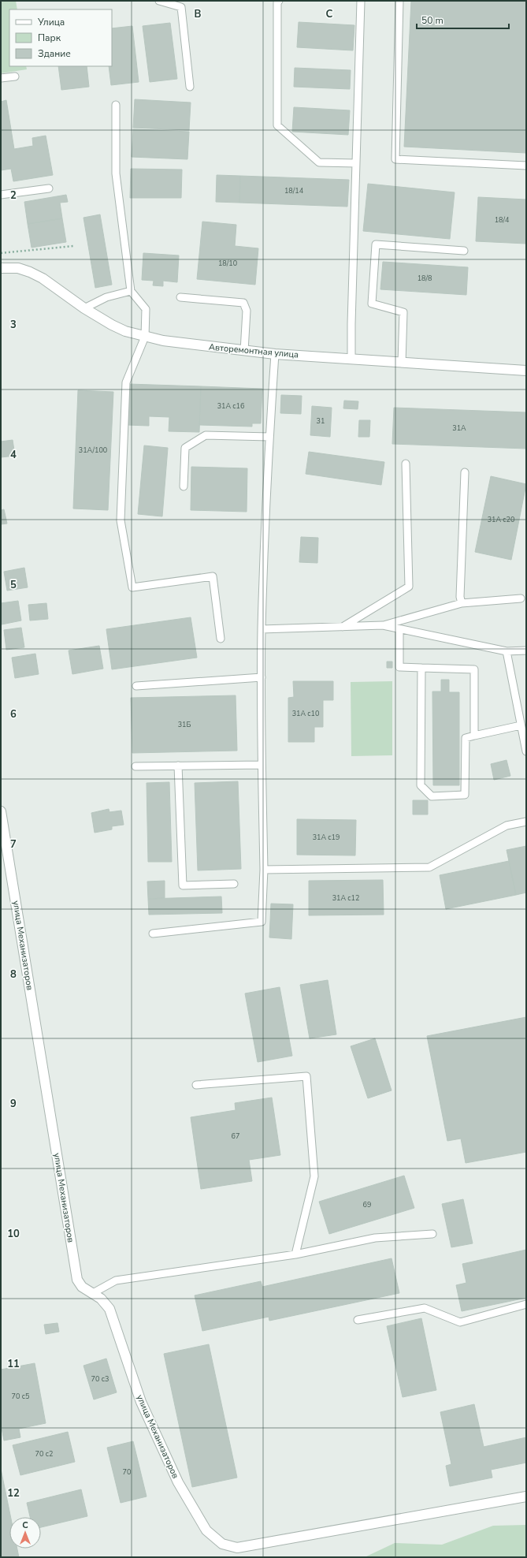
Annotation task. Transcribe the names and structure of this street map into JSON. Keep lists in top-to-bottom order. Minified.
{"streets":{"street":["Авторемонтная улица","улица Механизаторов"]},"house_numbers":["18/14","18/4","18/10","18/8","31А с16","31","31А","31А/100","31А с20","31А с10","31Б","31А с19","31А с12","67","69","70 с3","70 с5","70 с2","70"],"legend":["Улица","Парк","Здание"],"scale_bar":"50 m","north":"top","grid":{"columns":["B","C"],"rows":["2","3","4","5","6","7","8","9","10","11","12"]}}
